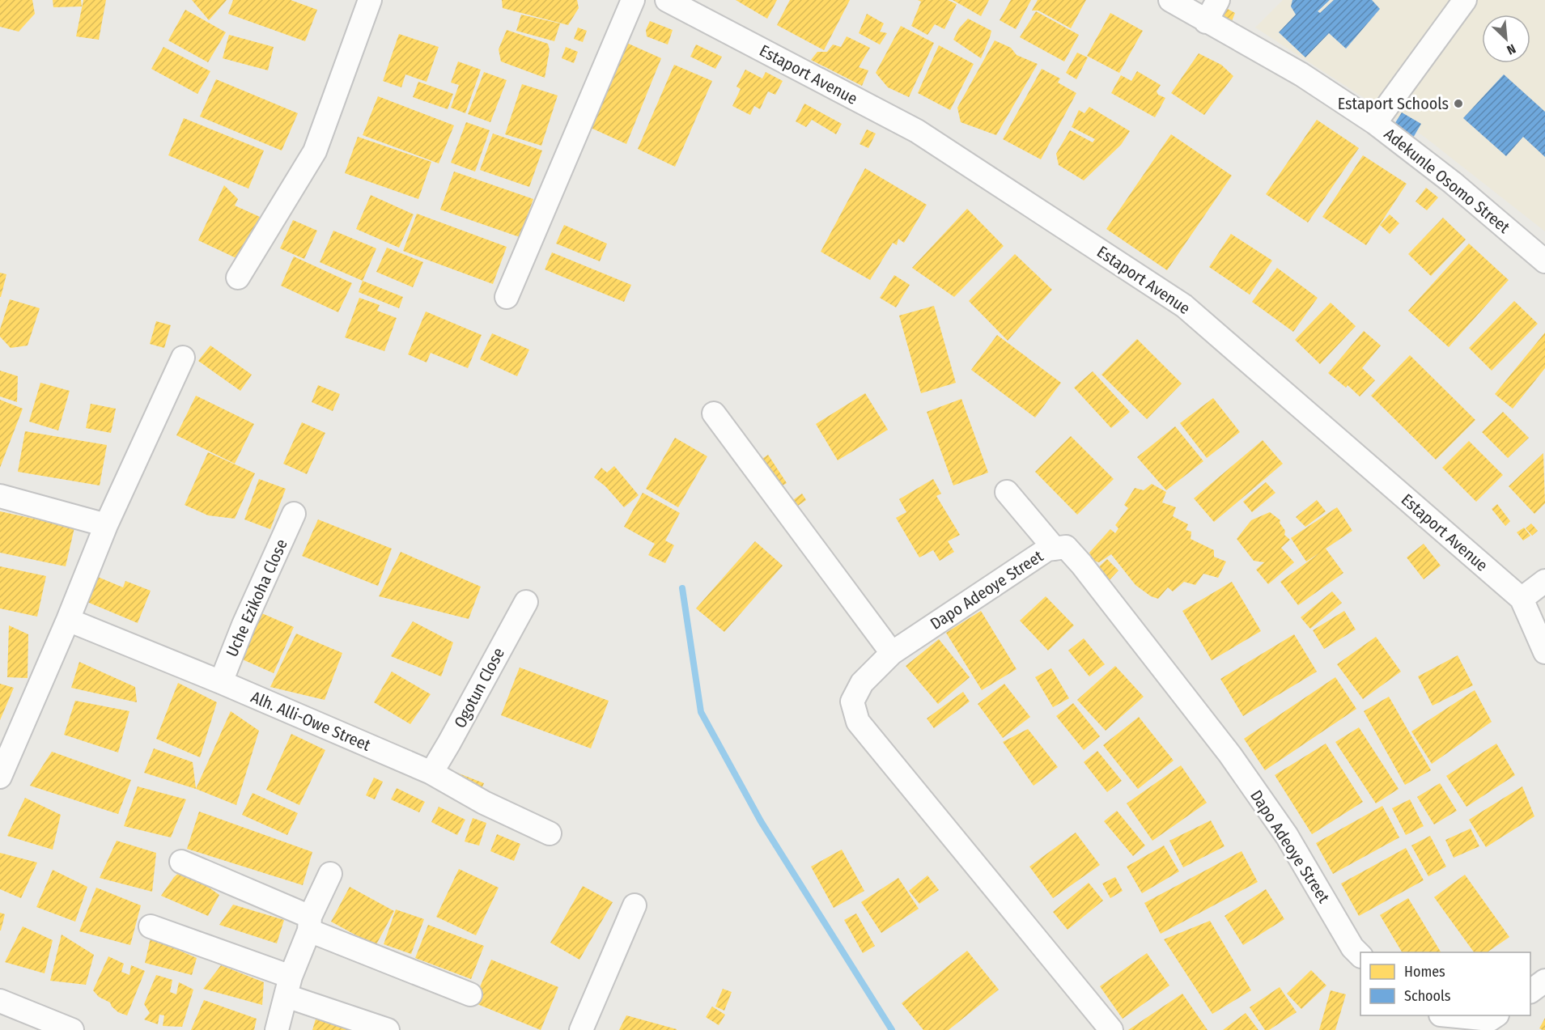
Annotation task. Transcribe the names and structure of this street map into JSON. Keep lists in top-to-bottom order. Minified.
{"streets":{"street":["Estaport Avenue","Adekunle Osomo Street","Dapo Adeoye Street","Uche Ezikoha Close","Ogotun Close","Alh. Alli-Owe Street"]},"crossings":[["Uche Ezikoha Close","Alh. Alli-Owe Street"],["Ogotun Close","Alh. Alli-Owe Street"]],"places":["Estaport Schools"],"legend":["Homes","Schools"],"north":"bottom right"}
